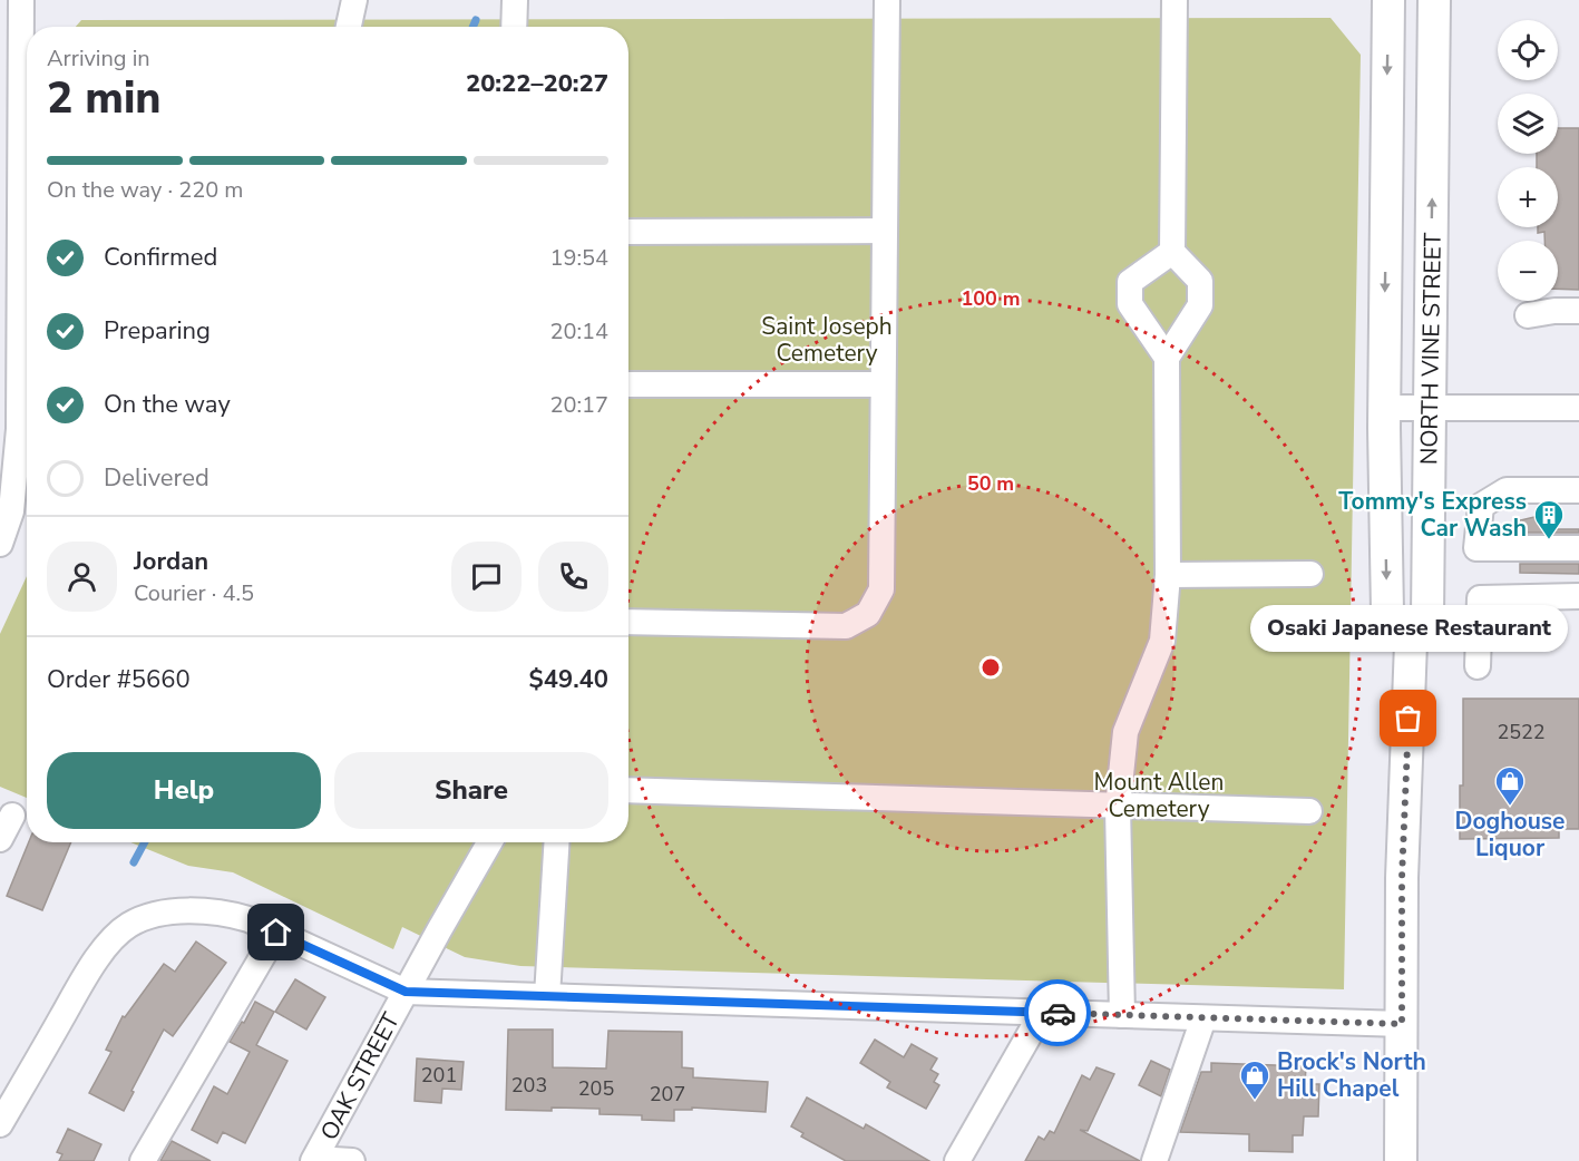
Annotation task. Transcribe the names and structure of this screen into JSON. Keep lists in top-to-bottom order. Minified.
{"streets":{"main road":["NORTH VINE STREET"],"street":["OAK STREET"]},"parks":["Saint Joseph Cemetery","Mount Allen Cemetery"],"places":{"building":["Tommy's Express Car Wash"],"other":["Osaki Japanese Restaurant"],"shop":["Doghouse Liquor","Brock's North Hill Chapel"]},"house_numbers":["2522","201","203","205","207"],"page":{"map_buttons":["+","−"],"heading":["2 min","Arriving in","20:22–20:27"],"panel":["Jordan","Courier · 4.5","Order #5660","$49.40"],"bar":"On the way · 220 m","list":[["Confirmed","19:54"],["Preparing","20:14"],["On the way","20:17"],"Delivered"],"bubble":"Osaki Japanese Restaurant","buttons":["Help","Share"]},"rings":["100 m","50 m"]}
